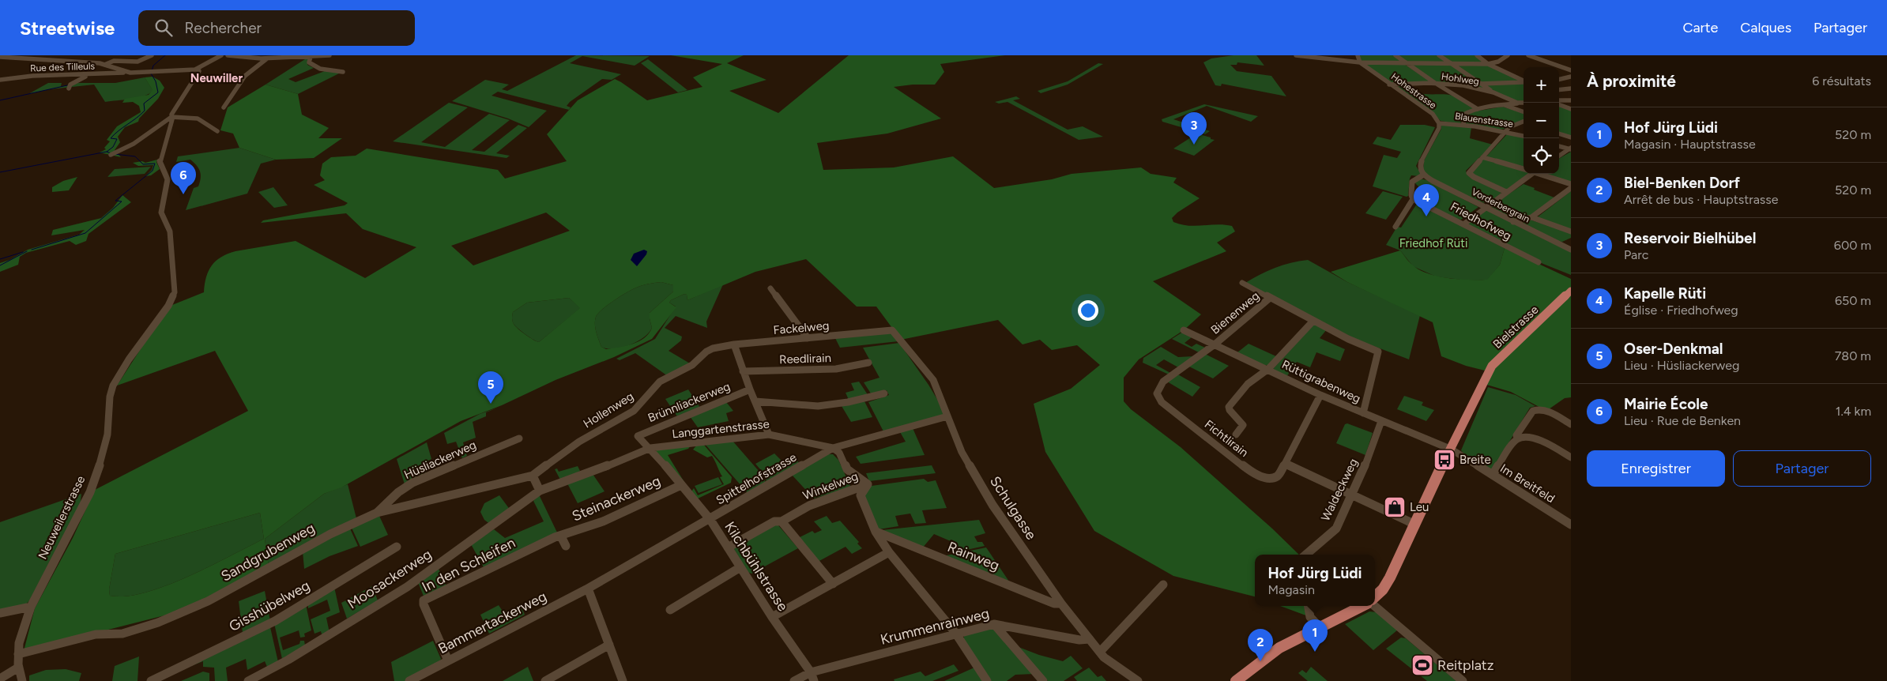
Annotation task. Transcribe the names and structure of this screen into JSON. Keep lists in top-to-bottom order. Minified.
{"streets":{"main road":["Bielstrasse"],"street":["Rue des Tilleuls","Hohlweg","Hohestrasse","Blauenstrasse","Vorderbergrain","Friedhofweg","Bienenweg","Fackelweg","Reedlirain","Rüttigrabenweg","Brünnliackerweg","Hollenweg","Langgartenstrasse","Fichtlirain","Hüsliackerweg","Spittelhofstrasse","Im Breitfeld","Winkelweg","Waldeckweg","Steinackerweg","Schulgasse","Neuweilerstrasse","Sandgrubenweg","Rainweg","In den Schleifen","Kilchbühlstrasse","Moosackerweg","Gisshübelweg","Bammertackerweg","Krummenrainweg"]},"crossings":[["Hohlweg","Hohestrasse"],["Hohestrasse","Blauenstrasse"],["Hohestrasse","Vorderbergrain"],["Bienenweg","Rüttigrabenweg"],["Bienenweg","Fichtlirain"],["Bielstrasse","Rüttigrabenweg"],["Bielstrasse","Im Breitfeld"],["Fackelweg","Hollenweg"],["Fackelweg","Schulgasse"],["Rüttigrabenweg","Fichtlirain"],["Rüttigrabenweg","Im Breitfeld"],["Rüttigrabenweg","Waldeckweg"],["Brünnliackerweg","Kilchbühlstrasse"],["Hollenweg","Sandgrubenweg"],["Langgartenstrasse","Spittelhofstrasse"],["Langgartenstrasse","Kilchbühlstrasse"],["Langgartenstrasse","Moosackerweg"],["Hüsliackerweg","Sandgrubenweg"],["Spittelhofstrasse","Schulgasse"],["Spittelhofstrasse","Kilchbühlstrasse"],["Spittelhofstrasse","Bammertackerweg"],["Winkelweg","Kilchbühlstrasse"],["Steinackerweg","In den Schleifen"],["Steinackerweg","Kilchbühlstrasse"],["Schulgasse","Rainweg"],["Schulgasse","Krummenrainweg"],["Neuweilerstrasse","Sandgrubenweg"],["In den Schleifen","Bammertackerweg"],["Kilchbühlstrasse","Krummenrainweg"]],"districts":["Neuwiller"],"parks":["Friedhof Rüti"],"places":{"bus stop":["Breite"],"shop":["Leu"],"sports":["Reitplatz"]},"page":{"header":"Streetwise","search":"Rechercher","nav":["Carte","Calques","Partager"],"heading":["À proximité","6 résultats"],"map_buttons":["+","−"],"list":[{"mark":"1","name":"Hof Jürg Lüdi","note":"Magasin · Hauptstrasse","value":"520 m"},{"mark":"2","name":"Biel-Benken Dorf","note":"Arrêt de bus · Hauptstrasse","value":"520 m"},{"mark":"3","name":"Reservoir Bielhübel","note":"Parc","value":"600 m"},{"mark":"4","name":"Kapelle Rüti","note":"Église · Friedhofweg","value":"650 m"},{"mark":"5","name":"Oser-Denkmal","note":"Lieu · Hüsliackerweg","value":"780 m"},{"mark":"6","name":"Mairie École","note":"Lieu · Rue de Benken","value":"1.4 km"}],"pins":["3","6","4","5","1","2"],"buttons":["Enregistrer","Partager"],"popup":["Hof Jürg Lüdi","Magasin"]}}
